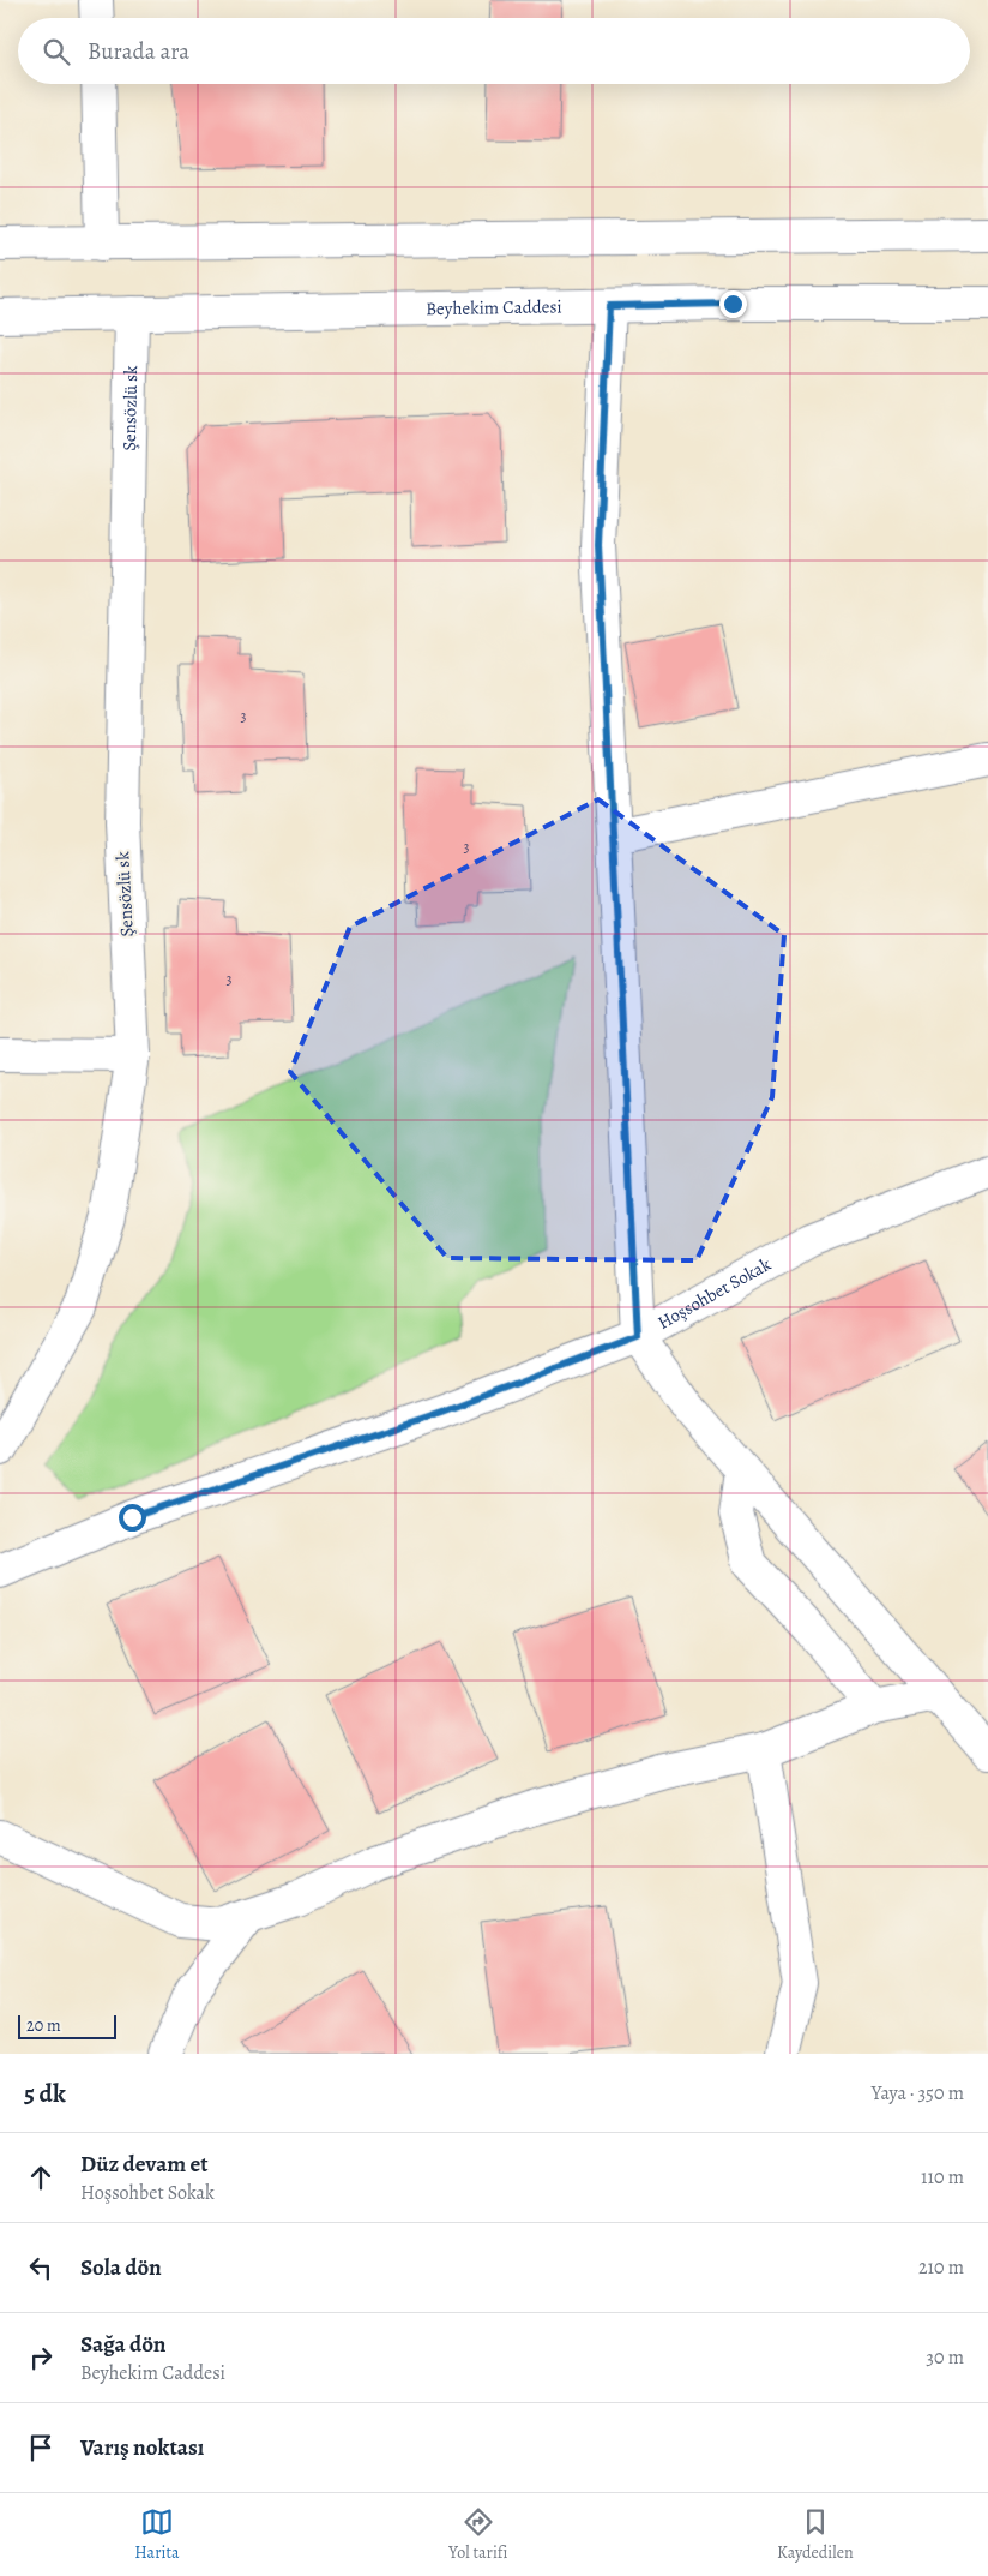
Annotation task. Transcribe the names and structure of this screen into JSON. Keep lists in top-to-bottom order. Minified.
{"streets":{"street":["Beyhekim Caddesi","Şensözlü sk","Hoşsohbet Sokak"]},"crossings":[["Beyhekim Caddesi","Şensözlü sk"]],"house_numbers":["3","3","3"],"scale_bar":"20 m","page":{"search":"Burada ara","scale":"20 m","heading":["5 dk","Yaya · 350 m"],"list":[["Düz devam et","Hoşsohbet Sokak","110 m"],["Sola dön","210 m"],["Sağa dön","Beyhekim Caddesi","30 m"],"Varış noktası"],"nav":["Harita","Yol tarifi","Kaydedilen"]}}
